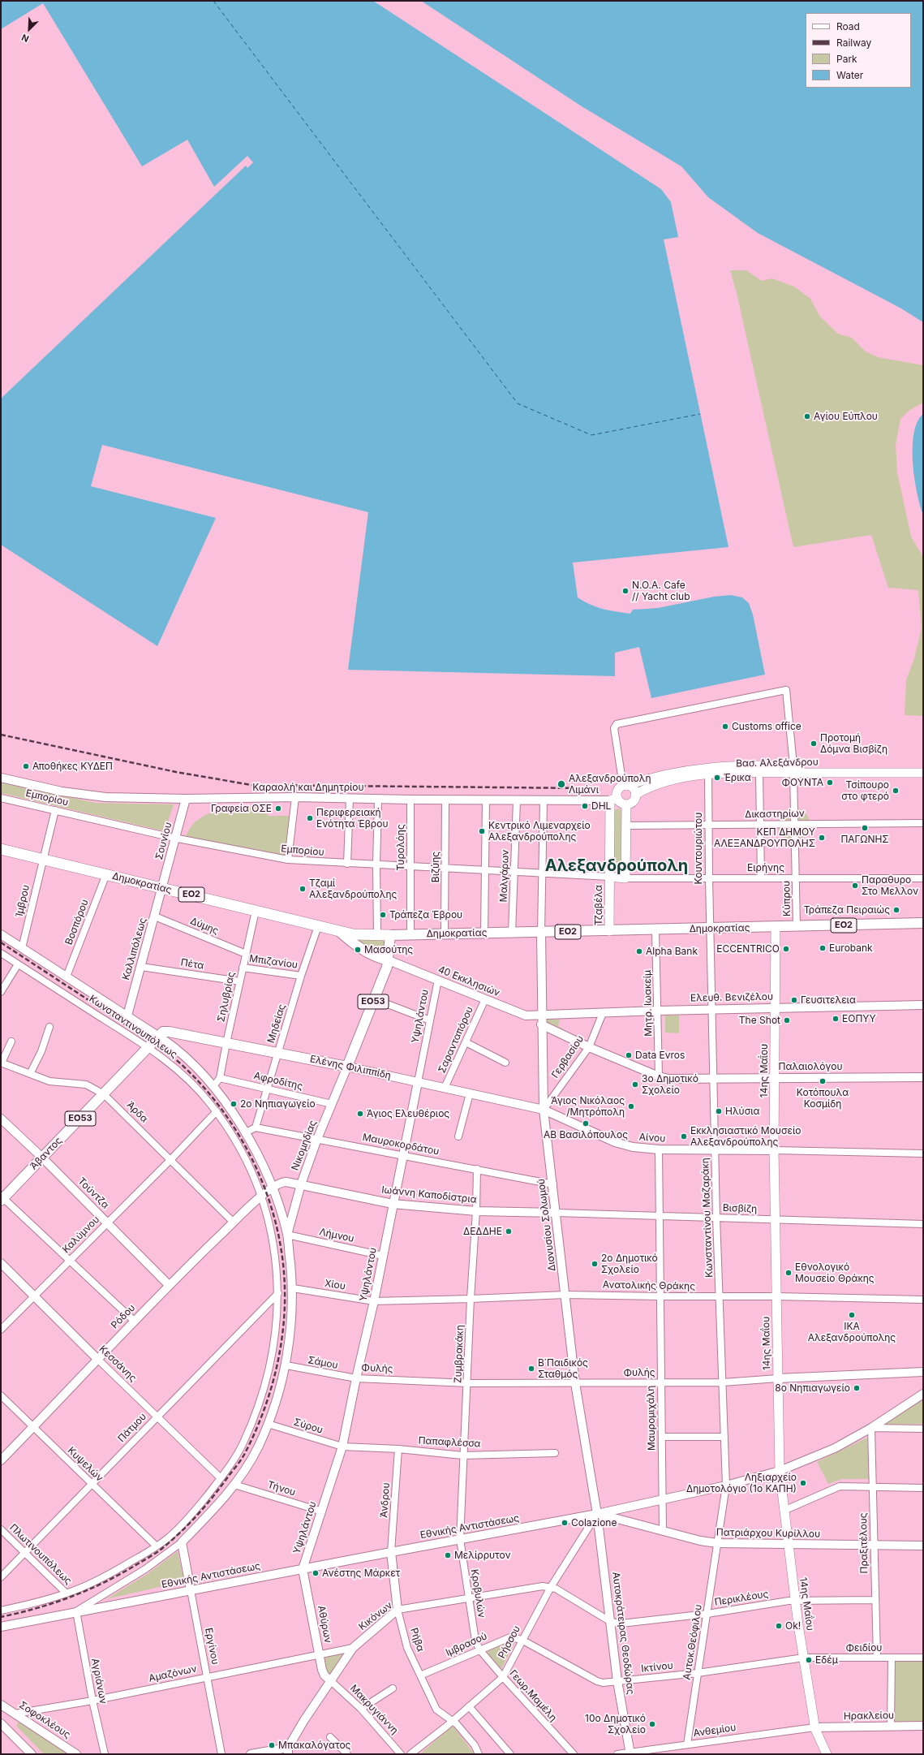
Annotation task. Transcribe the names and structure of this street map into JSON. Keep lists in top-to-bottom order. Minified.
{"streets":{"highway":["Δημοκρατίας","ΕΟ2"],"main road":["Βασ. Αλεξάνδρου","Ειρήνης","Τζαβέλα","ΕΟ53","Ελένης Φιλιππίδη","14ης Μαΐου","Άβαντος"],"street":["Καραολή και Δημητρίου","Εμπορίου","Δικαστηρίων","Σουνίου","Τυρολόης","Κουντουριώτου","Βιζύης","Μαλγάρων","Κύπρου","Ίμβρου","Βοσπόρου","Δύμης","Καλλιπόλεως","Μπιζανίου","Πέτα","40 Εκκλησιών","Σηλυβρίας","Ελευθ. Βενιζέλου","Μητρ. Ιωακείμ","Υψηλάντου","Μηδείας","Κωνσταντινουπόλεως","Σαρανταπόρου","Γερβασίου","Παλαιολόγου","Αφροδίτης","Άρδα","Αίνου","Μαυροκορδάτου","Νικομηδίας","Τούντζα","Ιωάννη Καποδίστρια","Βισβίζη","Κωνσταντίνου Μαζαράκη","Διονυσίου Σολωμού","Καλύμνου","Λήμνου","Χίου","Ανατολικής Θράκης","Ρόδου","Ζυμβρακάκη","Σάμου","Κεσσάνης","Φυλής","Μαυρομιχάλη","Σύρου","Πάτμου","Παπαφλέσσα","Κυψελών","Τήνου","Άνδρου","Εθνικής Αντιστάσεως","Πατριάρχου Κυρίλλου","Πραξιτέλους","Πλωτινουπόλεως","Κροβυλών","Περικλέους","Κικόνων","Αθύρων","Αυτοκράτειρας Θεοδώρας","Ρήβα","Ρήσσου","Αυτοκ.Θεόφιλου","Ιμβρασού","Εργίνου","Φειδίου","Ικτίνου","Αμαζόνων","Αγριάνων","Γεωρ.Μαμέλη","Μακρυγιάννη","Ηρακλείου","Σοφοκλέους","Ανθεμίου"]},"crossings":[["Βασ. Αλεξάνδρου","Καραολή και Δημητρίου"],["Βασ. Αλεξάνδρου","Κουντουριώτου"],["Βασ. Αλεξάνδρου","Κύπρου"],["Βασ. Αλεξάνδρου","Τζαβέλα"],["Καραολή και Δημητρίου","Σουνίου"],["Καραολή και Δημητρίου","Τυρολόης"],["Καραολή και Δημητρίου","Βιζύης"],["Καραολή και Δημητρίου","Μαλγάρων"],["Καραολή και Δημητρίου","Κύπρου"],["Καραολή και Δημητρίου","Τζαβέλα"],["Εμπορίου","Σουνίου"],["Εμπορίου","Τυρολόης"],["Εμπορίου","Βιζύης"],["Εμπορίου","Ειρήνης"],["Εμπορίου","Μαλγάρων"],["Εμπορίου","Ίμβρου"],["Εμπορίου","Τζαβέλα"],["Δικαστηρίων","Κουντουριώτου"],["Δικαστηρίων","Κύπρου"],["Σουνίου","Δημοκρατίας"],["Σουνίου","Καλλιπόλεως"],["Τυρολόης","Δημοκρατίας"],["Κουντουριώτου","Ειρήνης"],["Κουντουριώτου","Δημοκρατίας"],["Κουντουριώτου","Κωνσταντίνου Μαζαράκη"],["Βιζύης","Δημοκρατίας"],["Ειρήνης","Κύπρου"],["Ειρήνης","Τζαβέλα"],["Μαλγάρων","Δημοκρατίας"],["Δημοκρατίας","Κύπρου"],["Δημοκρατίας","Ίμβρου"],["Δημοκρατίας","Τζαβέλα"],["Δημοκρατίας","Βοσπόρου"],["Δημοκρατίας","Καλλιπόλεως"],["Δημοκρατίας","Σηλυβρίας"],["Δημοκρατίας","ΕΟ53"],["Δημοκρατίας","Μητρ. Ιωακείμ"],["Δημοκρατίας","Μηδείας"],["Δημοκρατίας","14ης Μαΐου"],["Δημοκρατίας","Κωνσταντίνου Μαζαράκη"],["Δημοκρατίας","Διονυσίου Σολωμού"],["Κύπρου","Τζαβέλα"],["Δύμης","Καλλιπόλεως"],["Δύμης","Σηλυβρίας"],["Καλλιπόλεως","Πέτα"],["Μπιζανίου","Σηλυβρίας"],["Μπιζανίου","Μηδείας"],["Πέτα","Σηλυβρίας"],["40 Εκκλησιών","Ελευθ. Βενιζέλου"],["40 Εκκλησιών","ΕΟ53"],["40 Εκκλησιών","Υψηλάντου"],["40 Εκκλησιών","Σαρανταπόρου"],["40 Εκκλησιών","Διονυσίου Σολωμού"],["Σηλυβρίας","Ελένης Φιλιππίδη"],["Σηλυβρίας","Αφροδίτης"],["Ελευθ. Βενιζέλου","Μητρ. Ιωακείμ"],["Ελευθ. Βενιζέλου","Γερβασίου"],["Ελευθ. Βενιζέλου","14ης Μαΐου"],["Ελευθ. Βενιζέλου","Κωνσταντίνου Μαζαράκη"],["Ελευθ. Βενιζέλου","Διονυσίου Σολωμού"],["ΕΟ53","Ελένης Φιλιππίδη"],["ΕΟ53","Νικομηδίας"],["Μητρ. Ιωακείμ","Παλαιολόγου"],["Υψηλάντου","Ελένης Φιλιππίδη"],["Υψηλάντου","Μαυροκορδάτου"],["Υψηλάντου","Ιωάννη Καποδίστρια"],["Υψηλάντου","Λήμνου"],["Υψηλάντου","Χίου"],["Υψηλάντου","Ανατολικής Θράκης"],["Υψηλάντου","Σάμου"],["Υψηλάντου","Φυλής"],["Υψηλάντου","Σύρου"],["Υψηλάντου","Παπαφλέσσα"],["Υψηλάντου","Τήνου"],["Υψηλάντου","Εθνικής Αντιστάσεως"],["Υψηλάντου","Αθύρων"],["Μηδείας","Ελένης Φιλιππίδη"],["Μηδείας","Αφροδίτης"],["Μηδείας","Μαυροκορδάτου"],["Κωνσταντινουπόλεως","Νικομηδίας"],["Κωνσταντινουπόλεως","Άβαντος"],["Κωνσταντινουπόλεως","Ιωάννη Καποδίστρια"],["Κωνσταντινουπόλεως","Καλύμνου"],["Κωνσταντινουπόλεως","Λήμνου"],["Κωνσταντινουπόλεως","Χίου"],["Κωνσταντινουπόλεως","Ρόδου"],["Κωνσταντινουπόλεως","Σάμου"],["Κωνσταντινουπόλεως","Κεσσάνης"],["Κωνσταντινουπόλεως","Σύρου"],["Κωνσταντινουπόλεως","Πάτμου"],["Κωνσταντινουπόλεως","Κυψελών"],["Κωνσταντινουπόλεως","Τήνου"],["Κωνσταντινουπόλεως","Πλωτινουπόλεως"],["Κωνσταντινουπόλεως","Εργίνου"],["Σαρανταπόρου","Ελένης Φιλιππίδη"],["Γερβασίου","Ελένης Φιλιππίδη"],["Γερβασίου","Αίνου"],["Γερβασίου","Διονυσίου Σολωμού"],["Παλαιολόγου","14ης Μαΐου"],["Παλαιολόγου","Κωνσταντίνου Μαζαράκη"],["Ελένης Φιλιππίδη","Αίνου"],["Ελένης Φιλιππίδη","Νικομηδίας"],["Ελένης Φιλιππίδη","Άβαντος"],["Ελένης Φιλιππίδη","Διονυσίου Σολωμού"],["14ης Μαΐου","Αίνου"],["14ης Μαΐου","Βισβίζη"],["14ης Μαΐου","Ανατολικής Θράκης"],["14ης Μαΐου","Φυλής"],["14ης Μαΐου","Εθνικής Αντιστάσεως"],["14ης Μαΐου","Πατριάρχου Κυρίλλου"],["14ης Μαΐου","Περικλέους"],["14ης Μαΐου","Φειδίου"],["14ης Μαΐου","Ικτίνου"],["14ης Μαΐου","Ηρακλείου"],["14ης Μαΐου","Ανθεμίου"],["Αφροδίτης","Νικομηδίας"],["Άρδα","Άβαντος"],["Άρδα","Καλύμνου"],["Άρδα","Ρόδου"],["Αίνου","Κωνσταντίνου Μαζαράκη"],["Αίνου","Διονυσίου Σολωμού"],["Αίνου","Μαυρομιχάλη"],["Μαυροκορδάτου","Νικομηδίας"],["Μαυροκορδάτου","Διονυσίου Σολωμού"],["Μαυροκορδάτου","Ζυμβρακάκη"],["Νικομηδίας","Ιωάννη Καποδίστρια"],["Νικομηδίας","Λήμνου"],["Άβαντος","Τούντζα"],["Τούντζα","Καλύμνου"],["Τούντζα","Ρόδου"],["Ιωάννη Καποδίστρια","Βισβίζη"],["Ιωάννη Καποδίστρια","Διονυσίου Σολωμού"],["Ιωάννη Καποδίστρια","Ρόδου"],["Ιωάννη Καποδίστρια","Ζυμβρακάκη"],["Βισβίζη","Κωνσταντίνου Μαζαράκη"],["Βισβίζη","Διονυσίου Σολωμού"],["Βισβίζη","Μαυρομιχάλη"],["Κωνσταντίνου Μαζαράκη","Ανατολικής Θράκης"],["Κωνσταντίνου Μαζαράκη","Φυλής"],["Κωνσταντίνου Μαζαράκη","Εθνικής Αντιστάσεως"],["Κωνσταντίνου Μαζαράκη","Αυτοκ.Θεόφιλου"],["Διονυσίου Σολωμού","Ανατολικής Θράκης"],["Διονυσίου Σολωμού","Φυλής"],["Διονυσίου Σολωμού","Εθνικής Αντιστάσεως"],["Διονυσίου Σολωμού","Πατριάρχου Κυρίλλου"],["Διονυσίου Σολωμού","Αυτοκράτειρας Θεοδώρας"],["Διονυσίου Σολωμού","Ρήσσου"],["Καλύμνου","Κεσσάνης"],["Χίου","Ανατολικής Θράκης"],["Ανατολικής Θράκης","Ζυμβρακάκη"],["Ανατολικής Θράκης","Μαυρομιχάλη"],["Ρόδου","Κεσσάνης"],["Ρόδου","Κυψελών"],["Ζυμβρακάκη","Φυλής"],["Ζυμβρακάκη","Παπαφλέσσα"],["Ζυμβρακάκη","Εθνικής Αντιστάσεως"],["Ζυμβρακάκη","Κροβυλών"],["Σάμου","Φυλής"],["Κεσσάνης","Πάτμου"],["Φυλής","Μαυρομιχάλη"],["Μαυρομιχάλη","Εθνικής Αντιστάσεως"],["Μαυρομιχάλη","Πατριάρχου Κυρίλλου"],["Σύρου","Παπαφλέσσα"],["Πάτμου","Κυψελών"],["Πάτμου","Πλωτινουπόλεως"],["Παπαφλέσσα","Άνδρου"],["Άνδρου","Εθνικής Αντιστάσεως"],["Άνδρου","Ρήβα"],["Εθνικής Αντιστάσεως","Πατριάρχου Κυρίλλου"],["Εθνικής Αντιστάσεως","Πραξιτέλους"],["Εθνικής Αντιστάσεως","Κροβυλών"],["Εθνικής Αντιστάσεως","Αθύρων"],["Εθνικής Αντιστάσεως","Αυτοκράτειρας Θεοδώρας"],["Εθνικής Αντιστάσεως","Ρήβα"],["Εθνικής Αντιστάσεως","Ρήσσου"],["Εθνικής Αντιστάσεως","Αυτοκ.Θεόφιλου"],["Εθνικής Αντιστάσεως","Εργίνου"],["Εθνικής Αντιστάσεως","Αγριάνων"],["Πατριάρχου Κυρίλλου","Πραξιτέλους"],["Πατριάρχου Κυρίλλου","Αυτοκράτειρας Θεοδώρας"],["Πατριάρχου Κυρίλλου","Ρήσσου"],["Πατριάρχου Κυρίλλου","Αυτοκ.Θεόφιλου"],["Πραξιτέλους","Περικλέους"],["Πραξιτέλους","Φειδίου"],["Κροβυλών","Κικόνων"],["Κροβυλών","Ιμβρασού"],["Κροβυλών","Γεωρ.Μαμέλη"],["Περικλέους","Αυτοκράτειρας Θεοδώρας"],["Περικλέους","Αυτοκ.Θεόφιλου"],["Κικόνων","Αθύρων"],["Κικόνων","Ρήβα"],["Κικόνων","Ρήσσου"],["Κικόνων","Αμαζόνων"],["Κικόνων","Μακρυγιάννη"],["Αθύρων","Αμαζόνων"],["Αθύρων","Μακρυγιάννη"],["Αυτοκράτειρας Θεοδώρας","Ρήσσου"],["Αυτοκράτειρας Θεοδώρας","Ικτίνου"],["Αυτοκράτειρας Θεοδώρας","Ανθεμίου"],["Ρήβα","Ρήσσου"],["Ρήβα","Ιμβρασού"],["Ρήσσου","Ιμβρασού"],["Ρήσσου","Ικτίνου"],["Ρήσσου","Γεωρ.Μαμέλη"],["Αυτοκ.Θεόφιλου","Ικτίνου"],["Αυτοκ.Θεόφιλου","Ανθεμίου"],["Ιμβρασού","Ικτίνου"],["Ιμβρασού","Γεωρ.Μαμέλη"],["Εργίνου","Αμαζόνων"],["Φειδίου","Ικτίνου"],["Αμαζόνων","Αγριάνων"],["Αμαζόνων","Σοφοκλέους"],["Ηρακλείου","Ανθεμίου"]],"districts":["Αλεξανδρούπολη"],"places":["Αγίου Εύπλου","N.O.A. Cafe // Yacht club","Customs office","Προτομή Δόμνα Βισβίζη","Αποθήκες ΚΥΔΕΠ","Έρικα","ΦΟΥΝΤΑ","Αλεξανδρούπολη Λιμάνι","Τσίπουρο στο φτερό","DHL","Γραφεία ΟΣΕ","Περιφερειακή Ενότητα Έβρου","ΠΑΓΩΝΗΣ","Κεντρικό Λιμεναρχείο Αλεξανδρούπολης","ΚΕΠ ΔΗΜΟΥ ΑΛΕΞΑΝΔΡΟΥΠΟΛΗΣ","Παραθυρο Στο Μελλον","Tζαμί Αλεξανδρούπολης","Τράπεζα Πειραιώς","Τράπεζα Έβρου","Eurobank","ECCENTRICO","Μασούτης","Alpha Bank","Γευσιτελεια","ΕΟΠΥΥ","The Shot","Data Evros","Κοτόπουλα Κοσμίδη","3ο Δημοτικό Σχολείο","2ο Νηπιαγωγείο","Άγιος Νικόλαος /Μητρόπολη","Ηλύσια","Άγιος Ελευθέριος","ΑΒ Βασιλόπουλος","Εκκλησιαστικό Μουσείο Αλεξανδρούπολης","ΔΕΔΔΗΕ","2o Δημοτικό Σχολείο","Εθνολογικό Μουσείο Θράκης","ΙΚΑ Αλεξανδρούπολης","Β΄Παιδικός Σταθμός","8ο Νηπιαγωγείο","Ληξιαρχείο Δημοτολόγιο (1ο ΚΑΠΗ)","Colazione","Μελίρρυτον","Ανέστης Μάρκετ","Ok!","Εδέμ","10ο Δημοτικό Σχολείο","Μπακαλόγατος"],"legend":["Road","Railway","Park","Water"],"north":"bottom left"}
